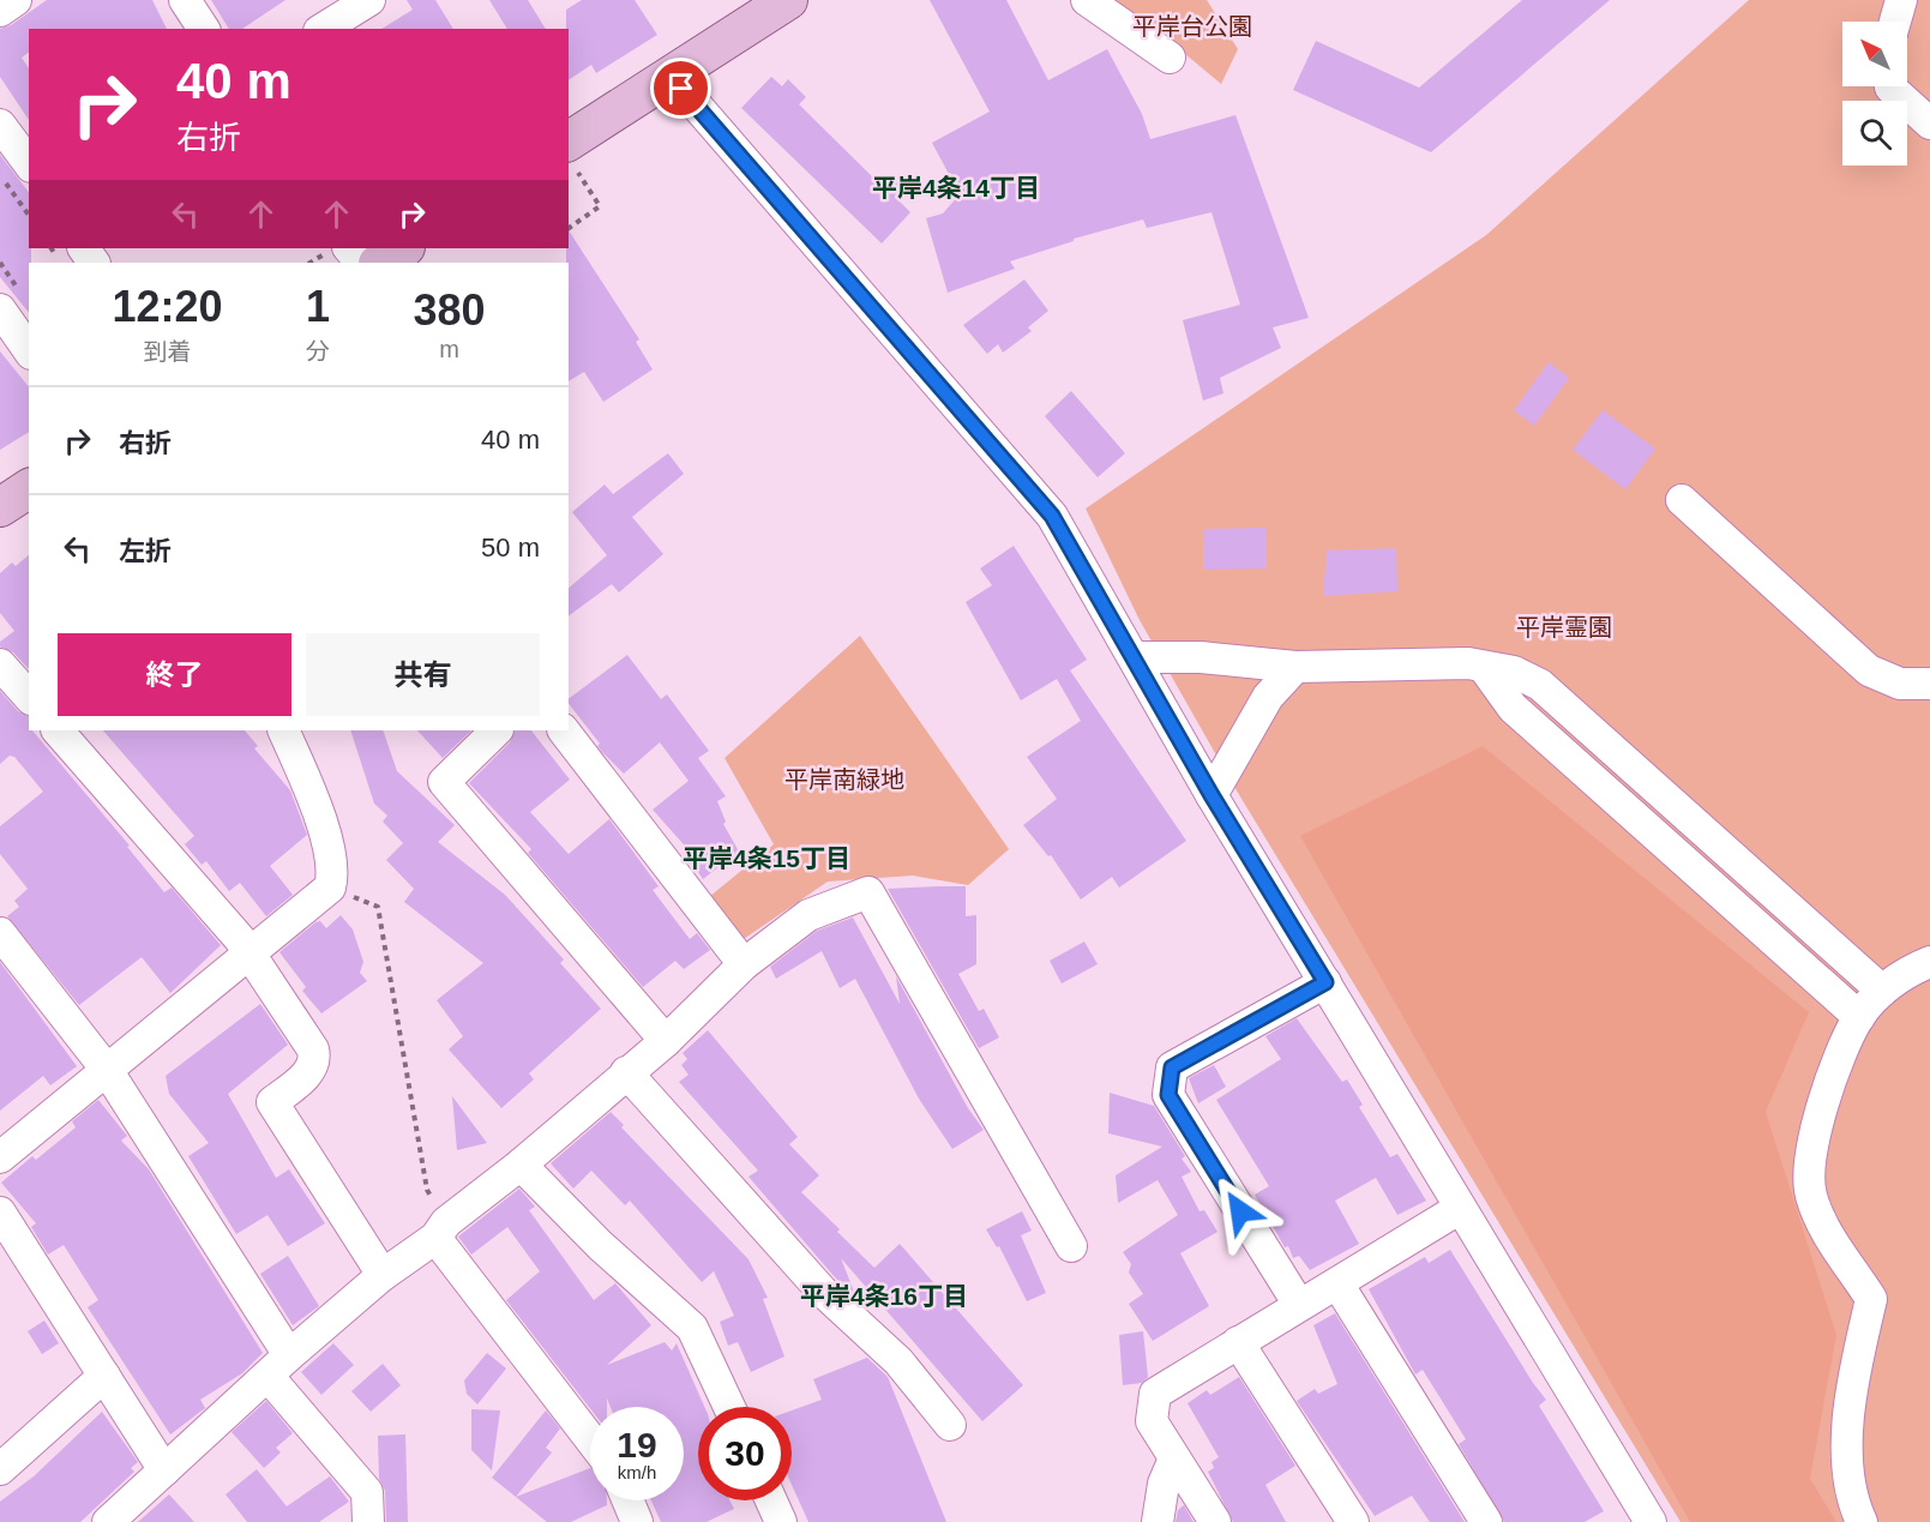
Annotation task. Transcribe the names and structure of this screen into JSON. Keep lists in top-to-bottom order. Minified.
{"districts":["平岸4条14丁目","平岸4条15丁目","平岸4条16丁目"],"parks":["平岸台公園","平岸霊園","平岸南緑地"],"north":"top left","page":{"turn":["40 m","右折"],"eta":["12:20","到着","1","分","380","m"],"list":[{"name":"右折","value":"40 m"},{"name":"左折","value":"50 m"}],"buttons":["終了","共有"],"speed":"19 km/h","limit":"30"}}
